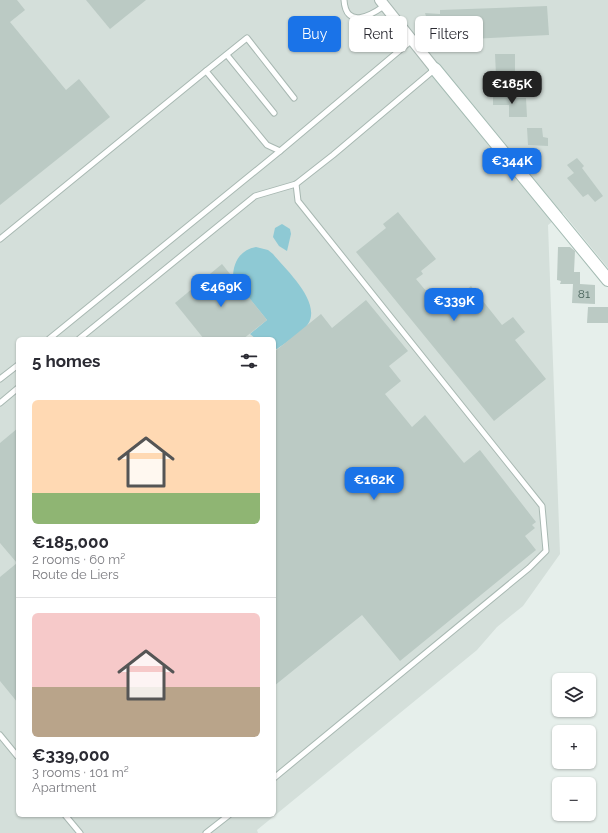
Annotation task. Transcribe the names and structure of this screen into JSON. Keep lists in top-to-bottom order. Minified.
{"house_numbers":["81"],"page":{"chip":["Buy","Rent","Filters"],"price":["€185K","€344K","€469K","€339K","€162K"],"heading":"5 homes","list":[{"name":"€185,000","note":"2 rooms · 60 m² · Route de Liers"},{"name":"€339,000","note":"3 rooms · 101 m² · Apartment"}],"map_buttons":["+","−"]}}
